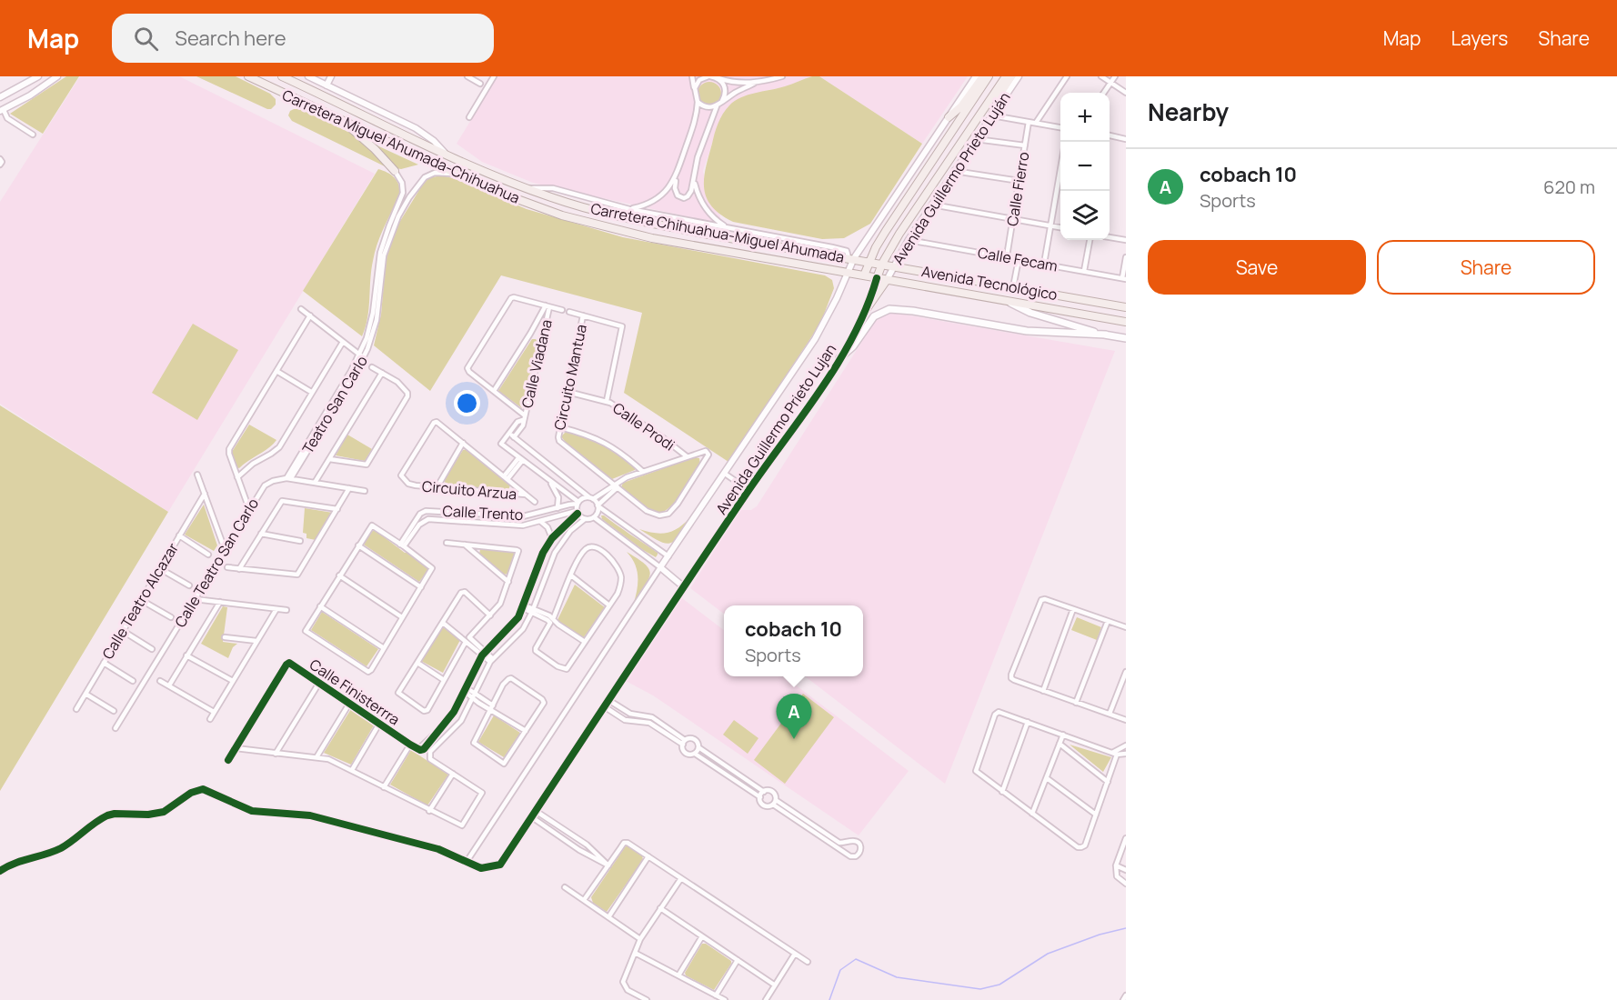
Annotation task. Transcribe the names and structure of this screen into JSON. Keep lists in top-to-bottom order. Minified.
{"streets":{"main road":["Carretera Miguel Ahumada-Chihuahua","Avenida Guillermo Prieto Luján","Carretera Chihuahua-Miguel Ahumada","Avenida Tecnológico"],"street":["Calle Fierro","Calle Fecam","Calle Viadana","Circuito Mantua","Teatro San Carlo","Calle Prodi","Avenida Guillermo Prieto Lujan","Circuito Arzua","Calle Trento","Calle Teatro San Carlo","Calle Teatro Alcazar","Calle Finisterrra"]},"crossings":[["Carretera Miguel Ahumada-Chihuahua","Avenida Guillermo Prieto Luján"],["Carretera Miguel Ahumada-Chihuahua","Avenida Tecnológico"],["Carretera Miguel Ahumada-Chihuahua","Teatro San Carlo"],["Carretera Miguel Ahumada-Chihuahua","Avenida Guillermo Prieto Lujan"],["Avenida Guillermo Prieto Luján","Calle Fecam"],["Avenida Guillermo Prieto Luján","Avenida Tecnológico"],["Avenida Guillermo Prieto Luján","Avenida Guillermo Prieto Lujan"],["Calle Fierro","Calle Fecam"],["Carretera Chihuahua-Miguel Ahumada","Avenida Tecnológico"],["Carretera Chihuahua-Miguel Ahumada","Avenida Guillermo Prieto Lujan"],["Avenida Tecnológico","Avenida Guillermo Prieto Lujan"],["Circuito Mantua","Calle Prodi"],["Teatro San Carlo","Calle Teatro San Carlo"]],"page":{"header":"Map","search":"Search here","nav":["Map","Layers","Share"],"heading":"Nearby","map_buttons":["+","−"],"list":[{"mark":"A","name":"cobach 10","note":"Sports","value":"620 m"}],"buttons":["Save","Share"],"popup":["cobach 10","Sports"],"pins":"A"}}
